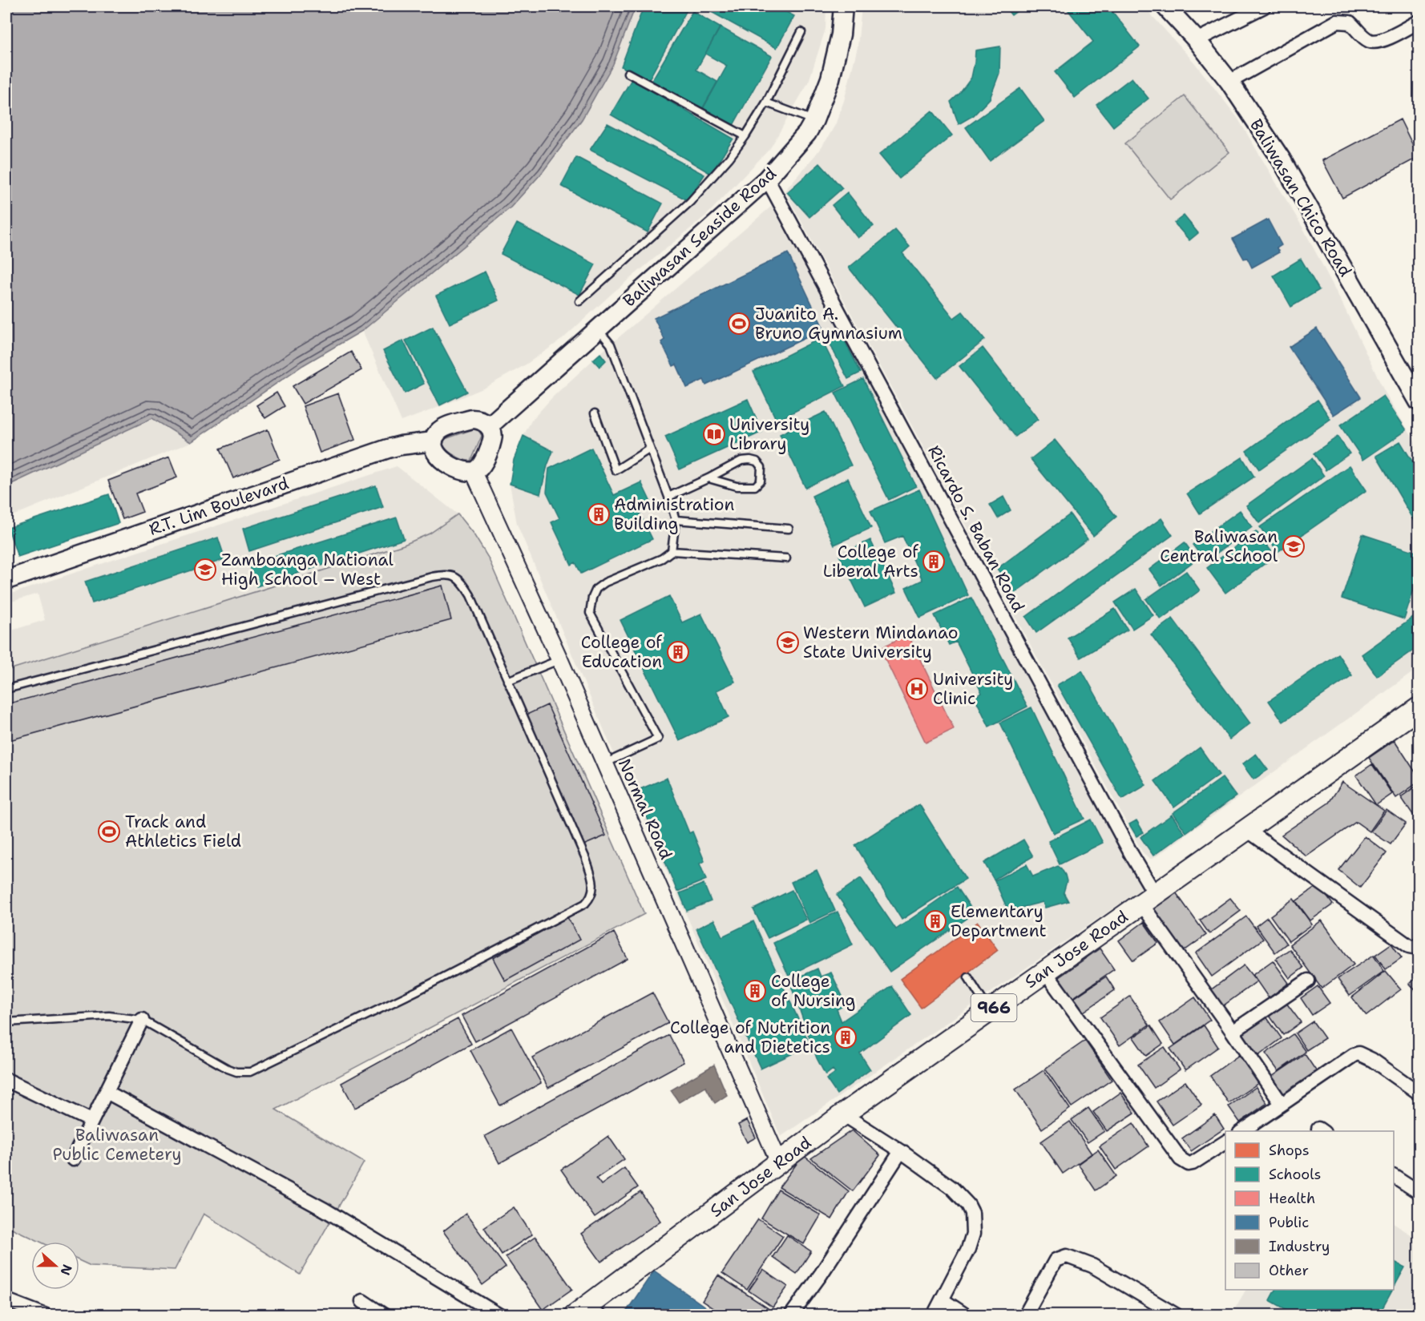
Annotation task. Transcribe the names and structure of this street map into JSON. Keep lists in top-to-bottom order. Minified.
{"streets":{"main road":["Baliwasan Chico Road","Baliwasan Seaside Road","R.T. Lim Boulevard","San Jose Road","966"],"street":["Ricardo S. Baban Road","Normal Road"]},"crossings":[["Baliwasan Seaside Road","R.T. Lim Boulevard"],["Baliwasan Seaside Road","Ricardo S. Baban Road"],["Baliwasan Seaside Road","Normal Road"],["R.T. Lim Boulevard","Normal Road"],["Ricardo S. Baban Road","San Jose Road"],["Normal Road","San Jose Road"]],"parks":["Baliwasan Public Cemetery"],"places":{"sports":["Juanito A. Bruno Gymnasium","Track and Athletics Field"],"library":["University Library"],"building":["Administration Building","College of Liberal Arts","College of Education","Elementary Department","College of Nursing","College of Nutrition and Dietetics"],"school or university":["Baliwasan Central School","Zamboanga National High School – West","Western Mindanao State University"],"hospital":["University Clinic"]},"legend":["Shops","Schools","Health","Public","Industry","Other"],"north":"right"}
